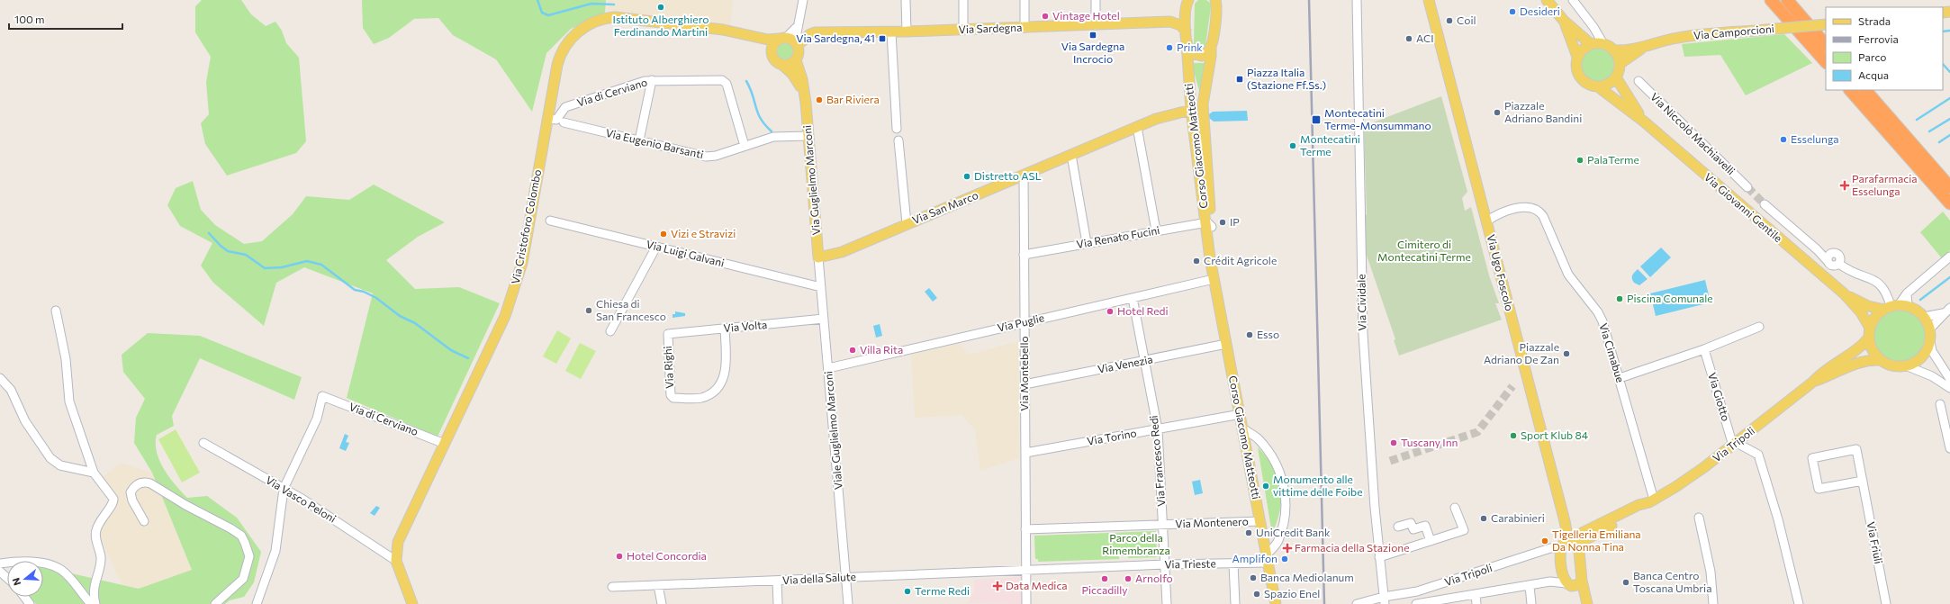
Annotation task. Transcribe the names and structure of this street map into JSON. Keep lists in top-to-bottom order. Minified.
{"streets":{"main road":["Via Sardegna","Via Camporcioni","Corso Giacomo Matteotti","Via Guglielmo Marconi","Via San Marco","Via Giovanni Gentile","Via Cristoforo Colombo","Via Ugo Foscolo","Via Tripoli"],"street":["Via di Cerviano","Via Niccolò Machiavelli","Via Eugenio Barsanti","Via Renato Fucini","Via Luigi Galvani","Via Cividale","Via Puglie","Via Volta","Via Cimabue","Via Venezia","Via Righi","Via Montebello","Via Giotto","Viale Guglielmo Marconi","Via Torino","Via Francesco Redi","Via Vasco Peloni","Via Montenero","Via Friuli","Via Trieste","Via della Salute"]},"crossings":[["Via Sardegna","Corso Giacomo Matteotti"],["Via Sardegna","Via Guglielmo Marconi"],["Via Sardegna","Via Cristoforo Colombo"],["Via di Cerviano","Via Eugenio Barsanti"],["Via di Cerviano","Via Cristoforo Colombo"],["Via di Cerviano","Via Vasco Peloni"],["Via Eugenio Barsanti","Via Guglielmo Marconi"],["Corso Giacomo Matteotti","Via San Marco"],["Corso Giacomo Matteotti","Via Renato Fucini"],["Corso Giacomo Matteotti","Via Puglie"],["Corso Giacomo Matteotti","Via Venezia"],["Corso Giacomo Matteotti","Via Torino"],["Corso Giacomo Matteotti","Via Montenero"],["Corso Giacomo Matteotti","Via Trieste"],["Via Guglielmo Marconi","Via San Marco"],["Via Guglielmo Marconi","Via Cristoforo Colombo"],["Via Guglielmo Marconi","Viale Guglielmo Marconi"],["Via San Marco","Via Montebello"],["Via San Marco","Viale Guglielmo Marconi"],["Via Cristoforo Colombo","Via Vasco Peloni"],["Via Renato Fucini","Via Montebello"],["Via Luigi Galvani","Viale Guglielmo Marconi"],["Via Ugo Foscolo","Via Cimabue"],["Via Ugo Foscolo","Via Tripoli"],["Via Cividale","Via Tripoli"],["Via Puglie","Via Montebello"],["Via Puglie","Viale Guglielmo Marconi"],["Via Puglie","Via Francesco Redi"],["Via Volta","Via Righi"],["Via Volta","Viale Guglielmo Marconi"],["Via Cimabue","Via Tripoli"],["Via Venezia","Via Montebello"],["Via Venezia","Via Francesco Redi"],["Via Montebello","Via Torino"],["Via Montebello","Via Trieste"],["Via Montebello","Via della Salute"],["Via Giotto","Via Tripoli"],["Viale Guglielmo Marconi","Via della Salute"],["Via Torino","Via Francesco Redi"],["Via Francesco Redi","Via Montenero"],["Via Francesco Redi","Via Trieste"],["Via Trieste","Via della Salute"]],"parks":["Cimitero di Montecatini Terme","Parco della Rimembranza"],"places":{"other":["Istituto Alberghiero Ferdinando Martini","Desideri","Vintage Hotel","Coil","ACI","Prink","Bar Riviera","Piazzale Adriano Bandini","Esselunga","Montecatini Terme","PalaTerme","Distretto ASL","IP","Vizi e Stravizi","Crédit Agricole","Piscina Comunale","Chiesa di San Francesco","Hotel Redi","Esso","Villa Rita","Piazzale Adriano De Zan","Sport Klub 84","Tuscany Inn","Monumento alle vittime delle Foibe","Carabinieri","UniCredit Bank","Tigelleria Emiliana Da Nonna Tina","Hotel Concordia","Amplifon","Banca Mediolanum","Piccadilly","Arnolfo","Banca Centro Toscana Umbria","Terme Redi","Spazio Enel"],"transit":["Via Sardegna Incrocio","Via Sardegna, 41","Piazza Italia (Stazione Ff.Ss.)","Montecatini Terme-Monsummano"],"health":["Parafarmacia Esselunga","Farmacia della Stazione","Data Medica"]},"legend":["Strada","Ferrovia","Parco","Acqua"],"scale_bar":"100 m","north":"left"}
